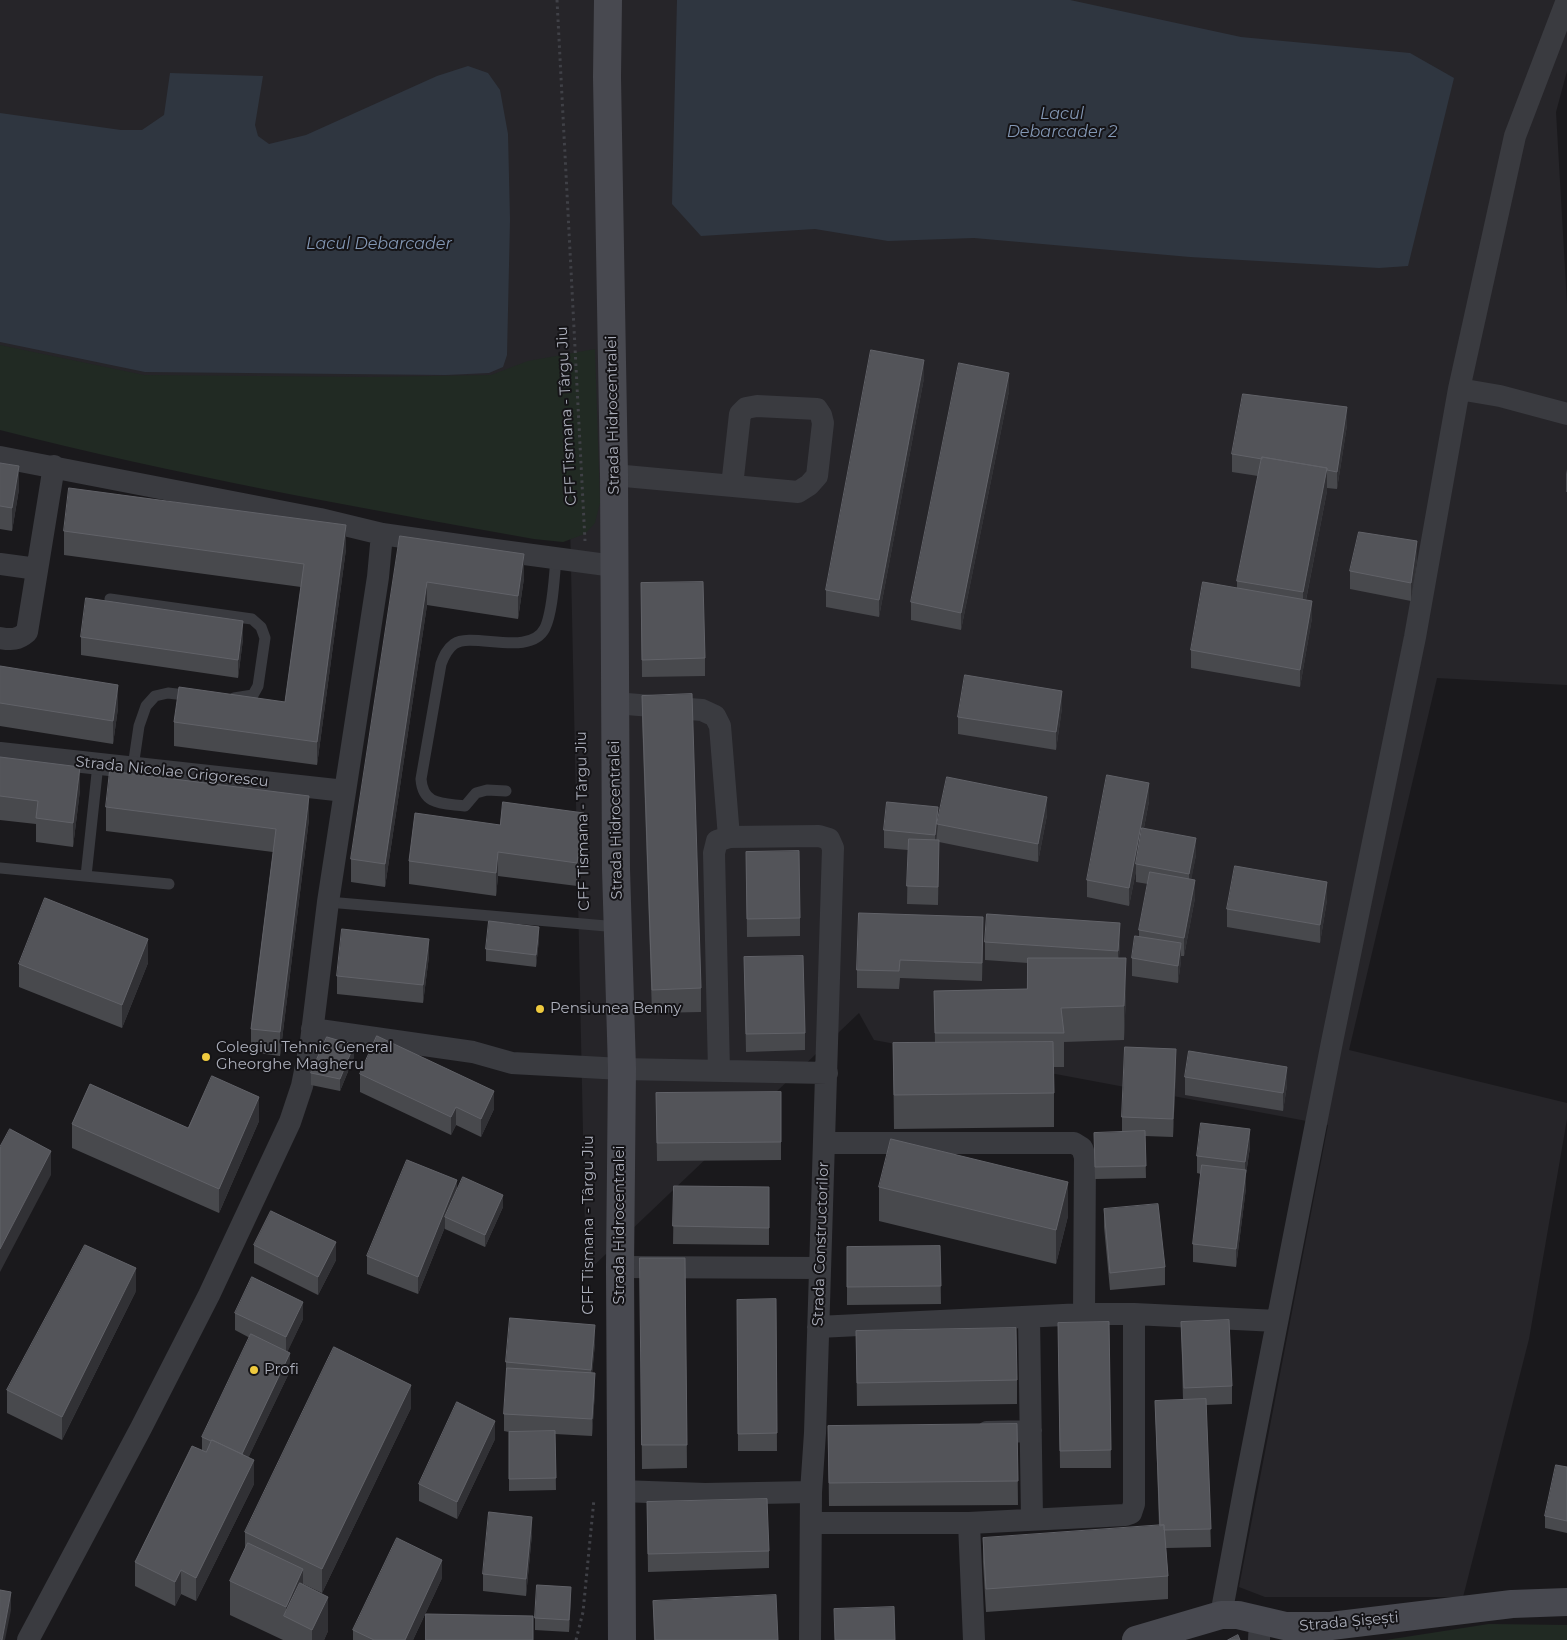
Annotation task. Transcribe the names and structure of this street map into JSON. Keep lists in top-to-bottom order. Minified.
{"streets":{"street":["Strada Hidrocentralei","Strada Nicolae Grigorescu","Strada Constructorilor","Strada Șișești"],"path":["CFF Tismana - Târgu Jiu"]},"water":["Lacul Debarcader 2","Lacul Debarcader"],"places":["Pensiunea Benny","Colegiul Tehnic General Gheorghe Magheru","Profi"]}
